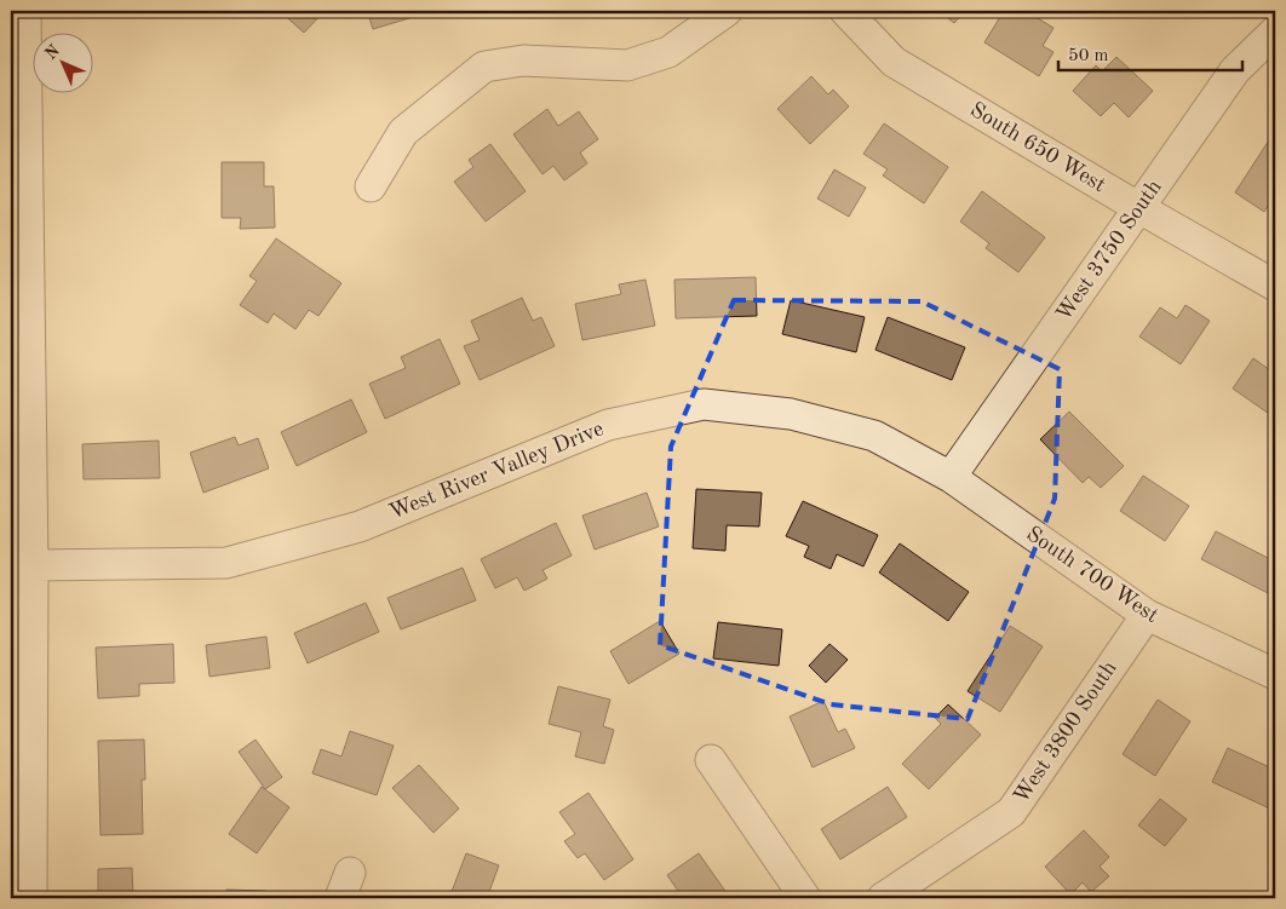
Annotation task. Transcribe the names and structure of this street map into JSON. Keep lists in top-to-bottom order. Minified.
{"streets":{"street":["South 650 West","West 3750 South","West River Valley Drive","South 700 West","West 3800 South"]},"crossings":[["South 650 West","West 3750 South"],["West 3750 South","West River Valley Drive"],["West 3750 South","South 700 West"],["West River Valley Drive","South 700 West"],["South 700 West","West 3800 South"]],"scale_bar":"50 m","north":"top left"}
